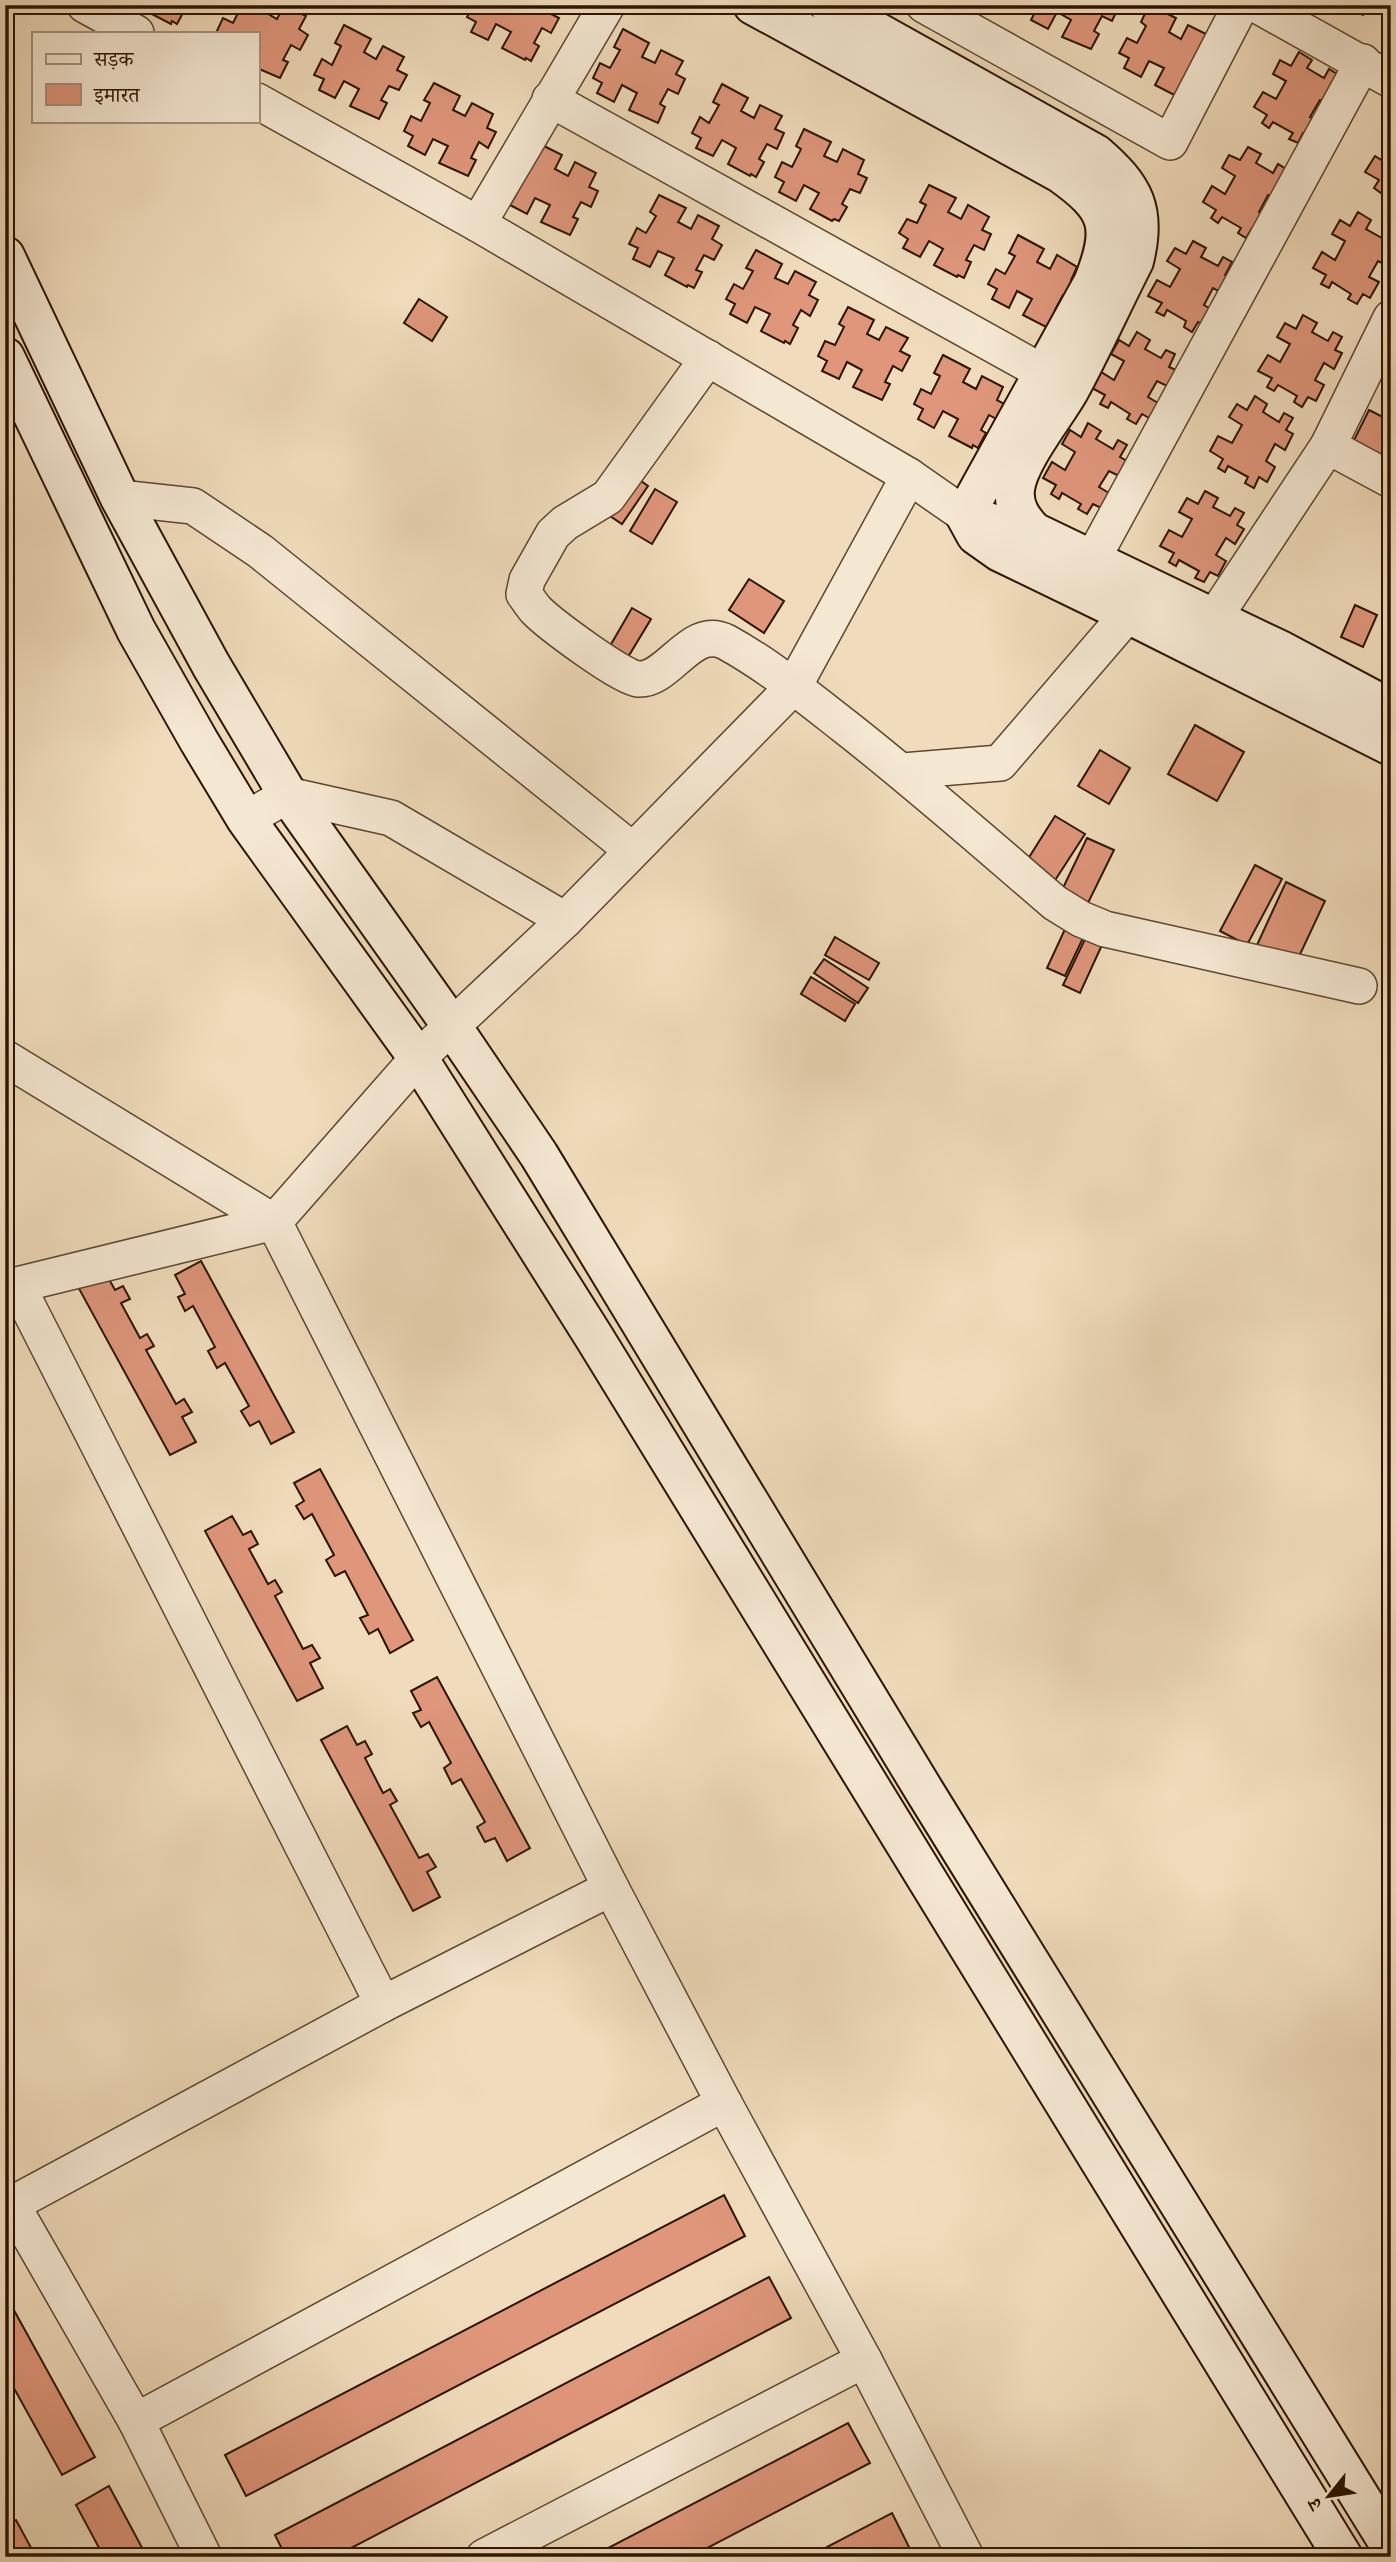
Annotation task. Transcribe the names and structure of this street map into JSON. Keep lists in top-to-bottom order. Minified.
{"legend":["सड़क","इमारत"],"north":"bottom left"}
